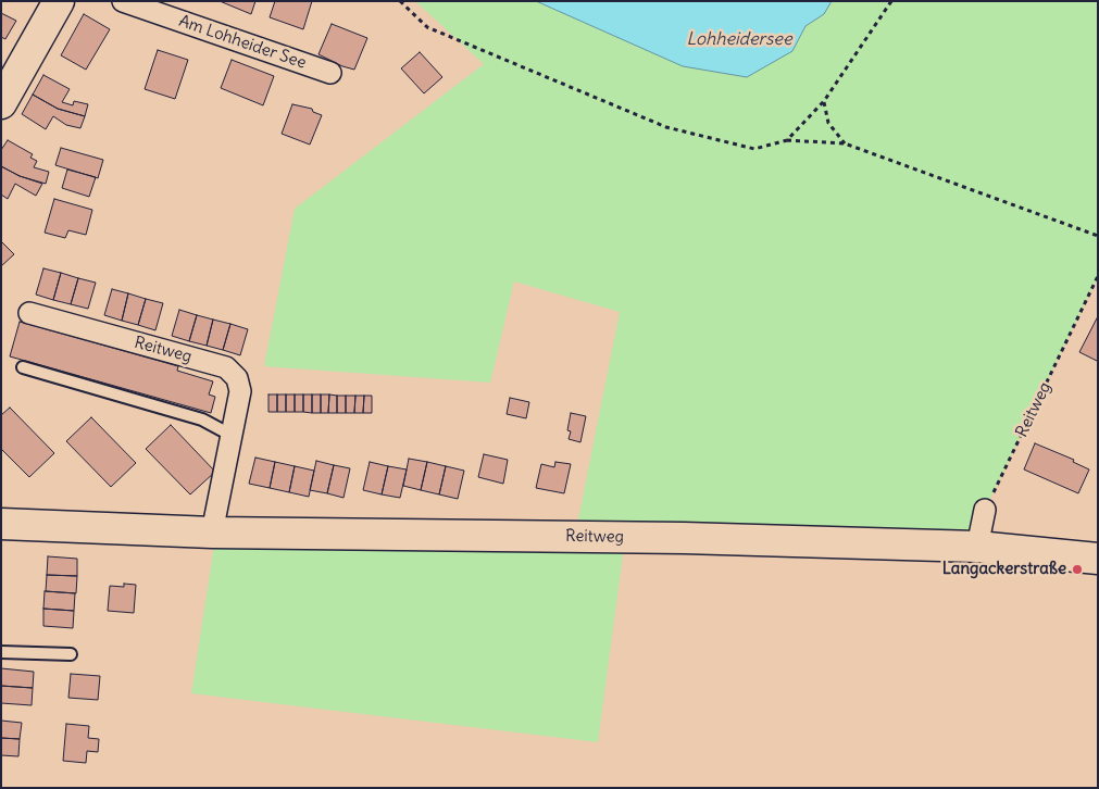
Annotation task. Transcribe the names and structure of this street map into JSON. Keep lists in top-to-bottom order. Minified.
{"streets":{"main road":["Reitweg"],"street":["Am Lohheider See"]},"water":["Lohheidersee"],"places":["Langackerstraße"]}
